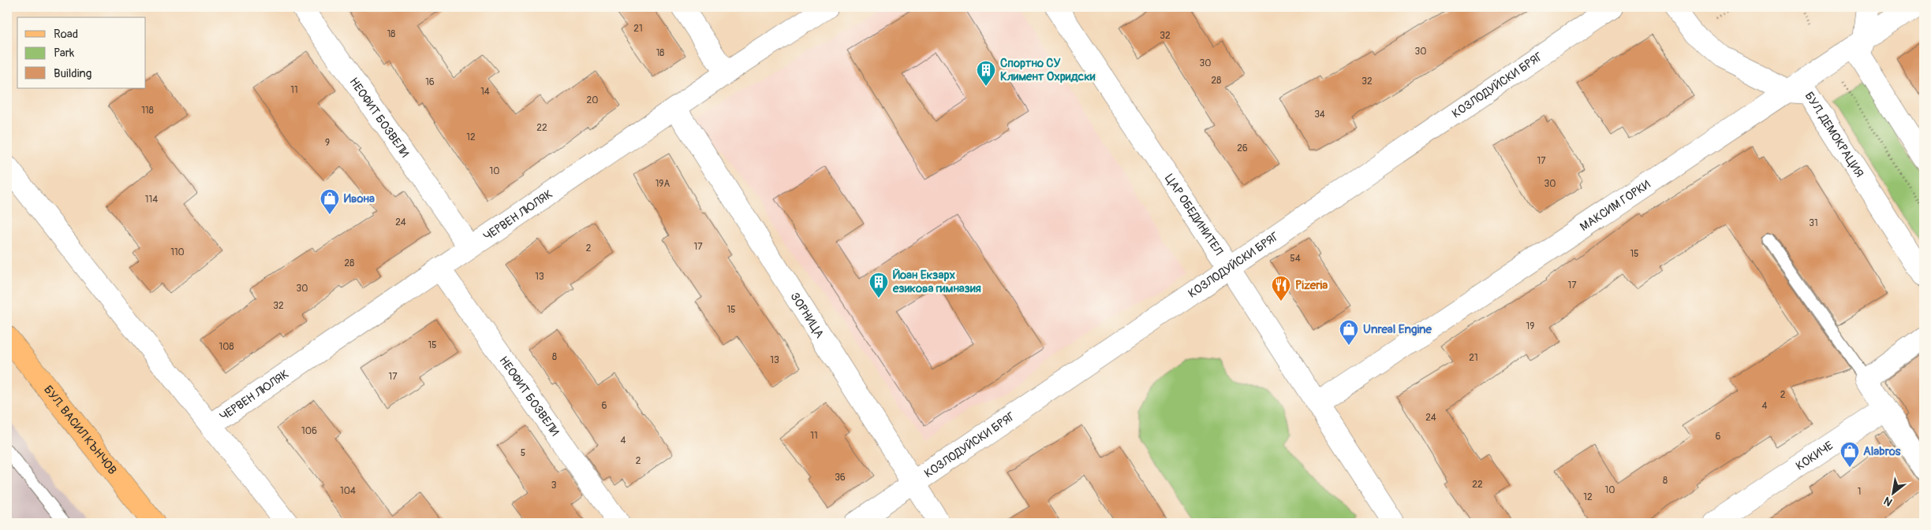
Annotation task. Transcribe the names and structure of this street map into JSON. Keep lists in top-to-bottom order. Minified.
{"streets":{"main road":["БУЛ. ВАСИЛ КЪНЧОВ"],"street":["КОЗЛОДУЙСКИ БРЯГ","НЕОФИТ БОЗВЕЛИ","БУЛ. ДЕМОКРАЦИЯ","МАКСИМ ГОРКИ","ЧЕРВЕН ЛЮЛЯК","ЦАР ОБЕДИНИТЕЛ","ЗОРНИЦА","КОКИЧЕ"]},"crossings":[["КОЗЛОДУЙСКИ БРЯГ","ЦАР ОБЕДИНИТЕЛ"],["КОЗЛОДУЙСКИ БРЯГ","ЗОРНИЦА"],["НЕОФИТ БОЗВЕЛИ","ЧЕРВЕН ЛЮЛЯК"],["БУЛ. ДЕМОКРАЦИЯ","МАКСИМ ГОРКИ"],["МАКСИМ ГОРКИ","ЦАР ОБЕДИНИТЕЛ"],["ЧЕРВЕН ЛЮЛЯК","ЗОРНИЦА"]],"places":{"building":["Спортно СУ Климент Охридски","Йоан Екзарх езикова гимназия"],"shop":["Ивона","Unreal Engine","Alabros"],"restaurant":["Pizeria"]},"house_numbers":["21","18","32","30","18","30","28","32","16","11","14","20","118","34","22","12","9","26","17","10","19A","30","114","24","31","17","2","110","15","54","28","13","17","30","32","15","19","15","108","8","21","13","17","2","6","4","24","106","11","6","4","5","2","36","8","22","3","10","104","1","12"],"legend":["Road","Park","Building"],"north":"bottom left"}
